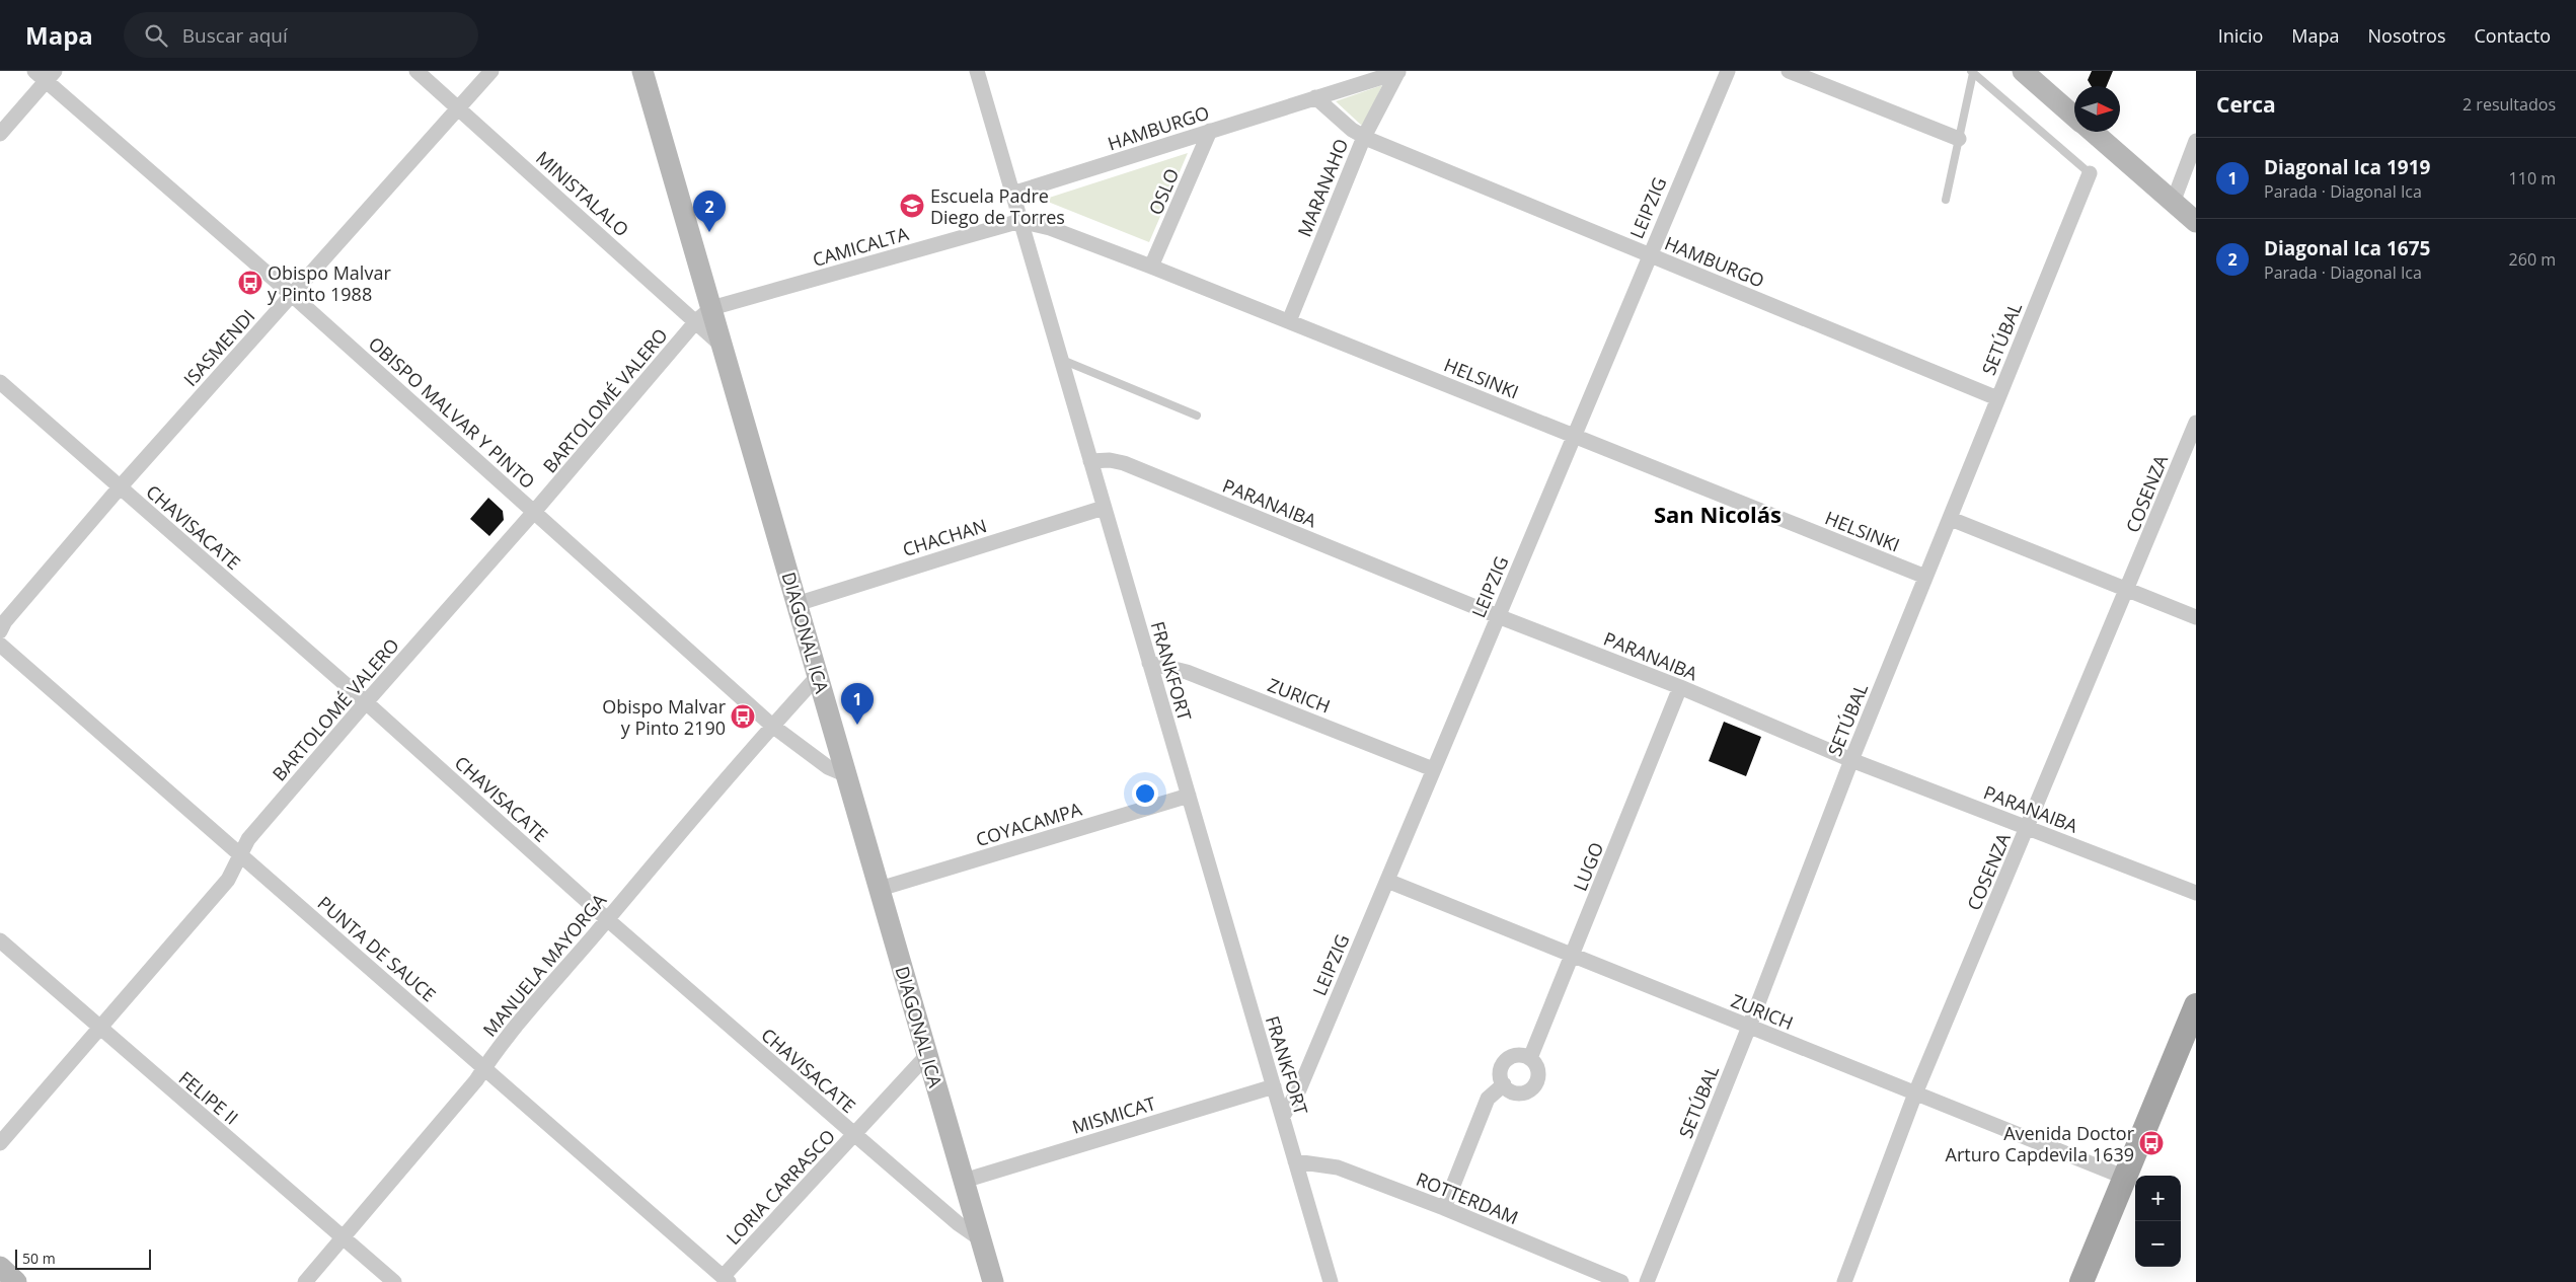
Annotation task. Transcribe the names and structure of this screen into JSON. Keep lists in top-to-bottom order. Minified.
{"streets":{"main road":["DIAGONAL ICA"],"street":["HAMBURGO","MARANAHO","OSLO","MINISTALALO","LEIPZIG","CAMICALTA","SETÚBAL","ISASMENDI","HELSINKI","BARTOLOMÉ VALERO","OBISPO MALVAR Y PINTO","COSENZA","PARANAIBA","CHAVISACATE","CHACHAN","FRANKFORT","ZURICH","COYACAMPA","LUGO","PUNTA DE SAUCE","MANUELA MAYORGA","FELIPE II","MISMICAT","LORIA CARRASCO","ROTTERDAM"]},"crossings":[["HAMBURGO","MARANAHO"],["HAMBURGO","OSLO"],["HAMBURGO","LEIPZIG"],["HAMBURGO","SETÚBAL"],["HAMBURGO","FRANKFORT"],["MARANAHO","HELSINKI"],["OSLO","HELSINKI"],["MINISTALALO","CAMICALTA"],["MINISTALALO","ISASMENDI"],["MINISTALALO","BARTOLOMÉ VALERO"],["MINISTALALO","DIAGONAL ICA"],["LEIPZIG","HELSINKI"],["LEIPZIG","PARANAIBA"],["LEIPZIG","FRANKFORT"],["LEIPZIG","ZURICH"],["CAMICALTA","HELSINKI"],["CAMICALTA","BARTOLOMÉ VALERO"],["CAMICALTA","DIAGONAL ICA"],["CAMICALTA","FRANKFORT"],["SETÚBAL","HELSINKI"],["SETÚBAL","PARANAIBA"],["SETÚBAL","ZURICH"],["ISASMENDI","OBISPO MALVAR Y PINTO"],["ISASMENDI","CHAVISACATE"],["HELSINKI","FRANKFORT"],["BARTOLOMÉ VALERO","OBISPO MALVAR Y PINTO"],["BARTOLOMÉ VALERO","CHAVISACATE"],["BARTOLOMÉ VALERO","DIAGONAL ICA"],["BARTOLOMÉ VALERO","PUNTA DE SAUCE"],["BARTOLOMÉ VALERO","FELIPE II"],["OBISPO MALVAR Y PINTO","DIAGONAL ICA"],["OBISPO MALVAR Y PINTO","MANUELA MAYORGA"],["COSENZA","PARANAIBA"],["COSENZA","ZURICH"],["PARANAIBA","FRANKFORT"],["PARANAIBA","LUGO"],["CHAVISACATE","DIAGONAL ICA"],["CHAVISACATE","MANUELA MAYORGA"],["CHAVISACATE","LORIA CARRASCO"],["CHACHAN","DIAGONAL ICA"],["CHACHAN","FRANKFORT"],["DIAGONAL ICA","COYACAMPA"],["DIAGONAL ICA","MANUELA MAYORGA"],["DIAGONAL ICA","MISMICAT"],["DIAGONAL ICA","LORIA CARRASCO"],["FRANKFORT","ZURICH"],["FRANKFORT","COYACAMPA"],["FRANKFORT","MISMICAT"],["FRANKFORT","ROTTERDAM"],["ZURICH","LUGO"],["PUNTA DE SAUCE","MANUELA MAYORGA"],["PUNTA DE SAUCE","LORIA CARRASCO"],["MANUELA MAYORGA","FELIPE II"]],"districts":["San Nicolás"],"places":{"school or university":["Escuela Padre Diego de Torres"],"bus stop":["Obispo Malvar y Pinto 1988","Obispo Malvar y Pinto 2190","Avenida Doctor Arturo Capdevila 1639"]},"scale_bar":"50 m","north":"right","page":{"header":"Mapa","search":"Buscar aquí","nav":["Inicio","Mapa","Nosotros","Contacto"],"heading":["Cerca","2 resultados"],"list":[{"mark":"1","name":"Diagonal Ica 1919","note":"Parada · Diagonal Ica","value":"110 m"},{"mark":"2","name":"Diagonal Ica 1675","note":"Parada · Diagonal Ica","value":"260 m"}],"pins":["2","1"],"map_buttons":["+","−"],"scale":"50 m"}}
